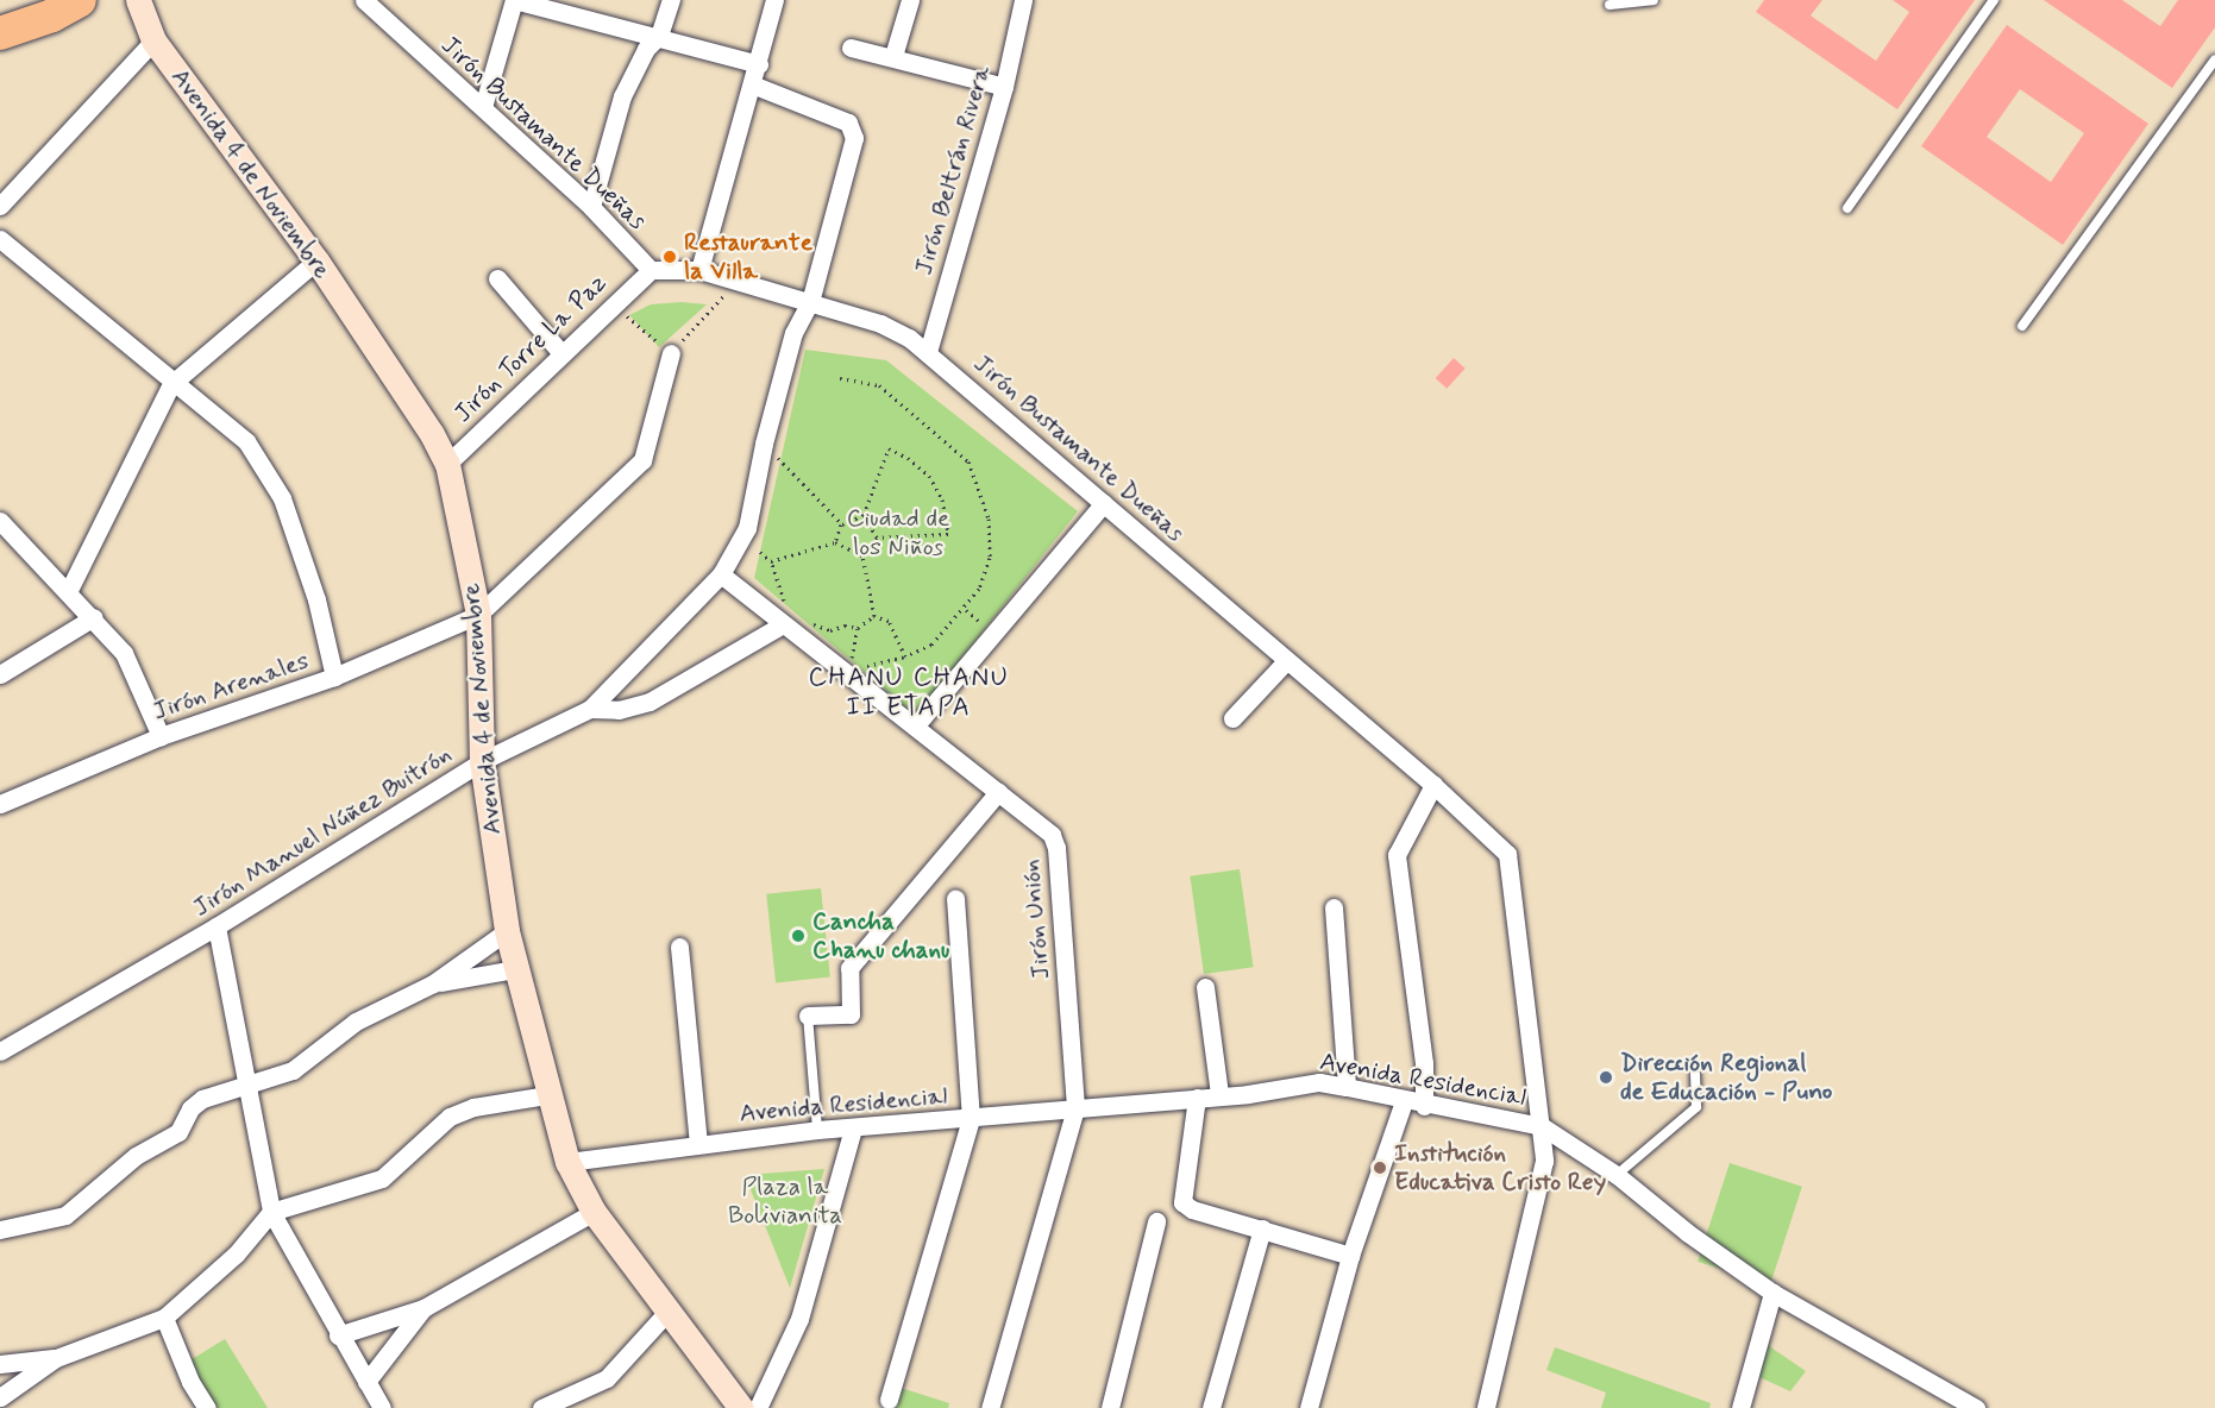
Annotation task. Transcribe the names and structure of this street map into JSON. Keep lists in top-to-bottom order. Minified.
{"streets":{"street":["Jirón Bustamante Dueñas","Jirón Beltrán Rivera","Avenida 4 de Noviembre","Jirón Torre La Paz","Jirón Arenales","Jirón Manuel Núñez Buitrón","Jirón Unión","Avenida Residencial"]},"crossings":[["Jirón Bustamante Dueñas","Jirón Beltrán Rivera"],["Jirón Bustamante Dueñas","Jirón Torre La Paz"],["Jirón Bustamante Dueñas","Jirón Manuel Núñez Buitrón"],["Jirón Bustamante Dueñas","Avenida Residencial"],["Avenida 4 de Noviembre","Jirón Torre La Paz"],["Avenida 4 de Noviembre","Jirón Arenales"],["Avenida 4 de Noviembre","Jirón Manuel Núñez Buitrón"],["Avenida 4 de Noviembre","Avenida Residencial"],["Jirón Manuel Núñez Buitrón","Jirón Unión"],["Jirón Unión","Avenida Residencial"]],"districts":["CHANU CHANU II ETAPA"],"parks":["Ciudad de los Niños","Plaza la Bolivianita"],"places":["Restaurante la Villa","Cancha Chanu chanu","Dirección Regional de Educación - Puno","Institución Educativa Cristo Rey"]}
